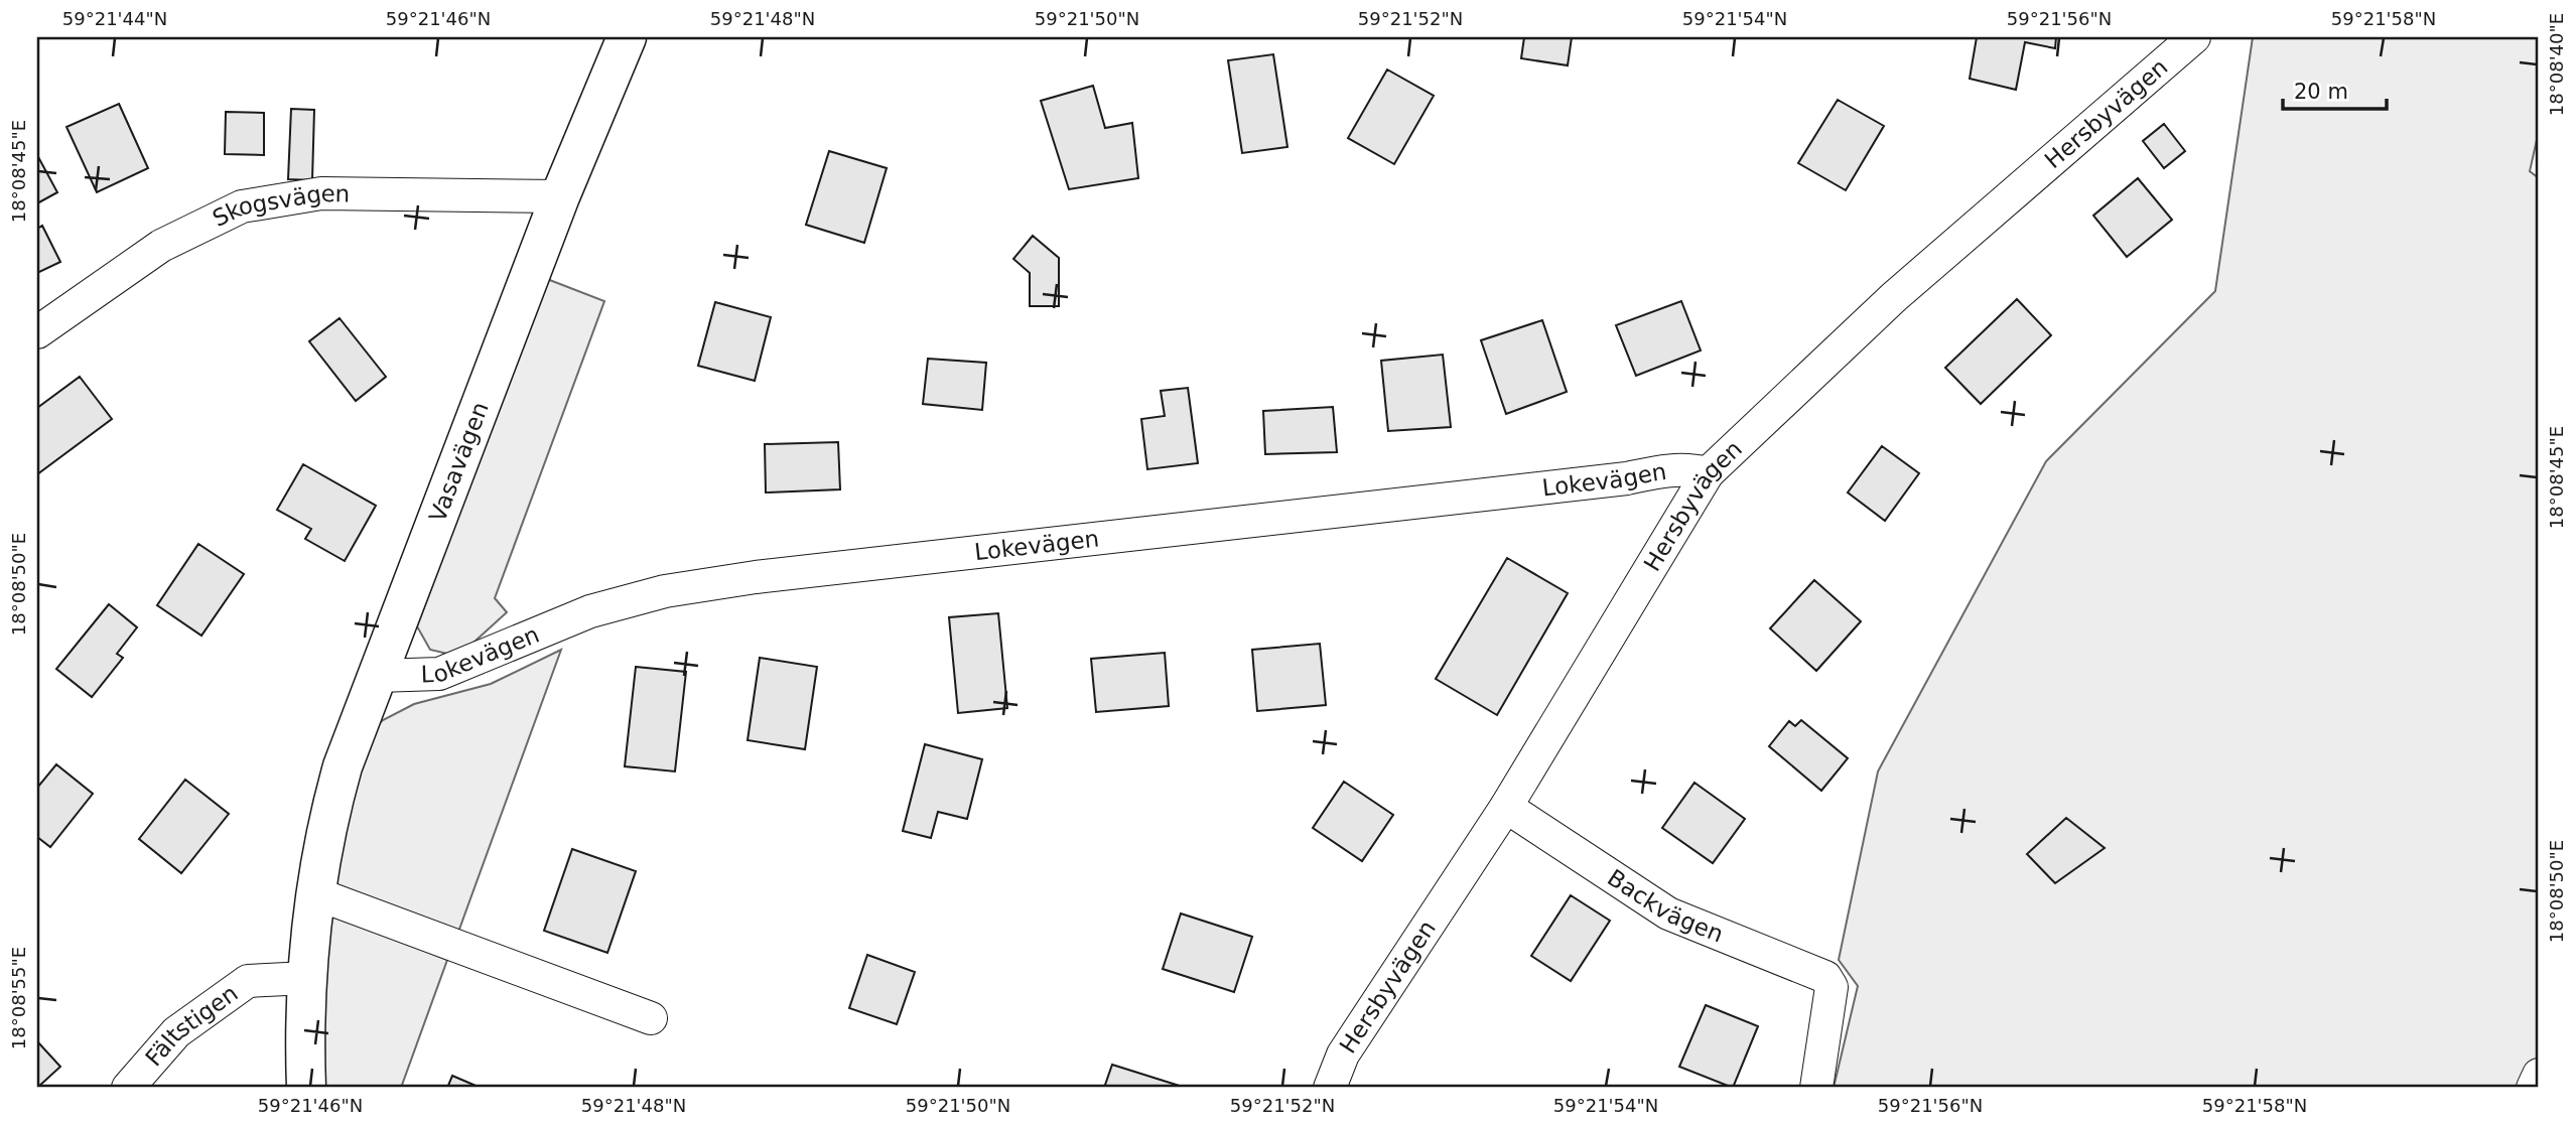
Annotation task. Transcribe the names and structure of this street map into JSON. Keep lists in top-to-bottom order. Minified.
{"streets":{"street":["Hersbyvägen","Skogsvägen","Vasavägen","Lokevägen","Backvägen","Fältstigen"]},"crossings":[["Hersbyvägen","Lokevägen"],["Hersbyvägen","Backvägen"],["Skogsvägen","Vasavägen"],["Vasavägen","Lokevägen"],["Vasavägen","Fältstigen"]],"scale_bar":"20 m","coordinates":["59°21'44\"N","59°21'46\"N","59°21'48\"N","59°21'50\"N","59°21'52\"N","59°21'54\"N","59°21'56\"N","59°21'58\"N","18°08'40\"E","18°08'45\"E","18°08'50\"E","18°08'55\"E"]}
